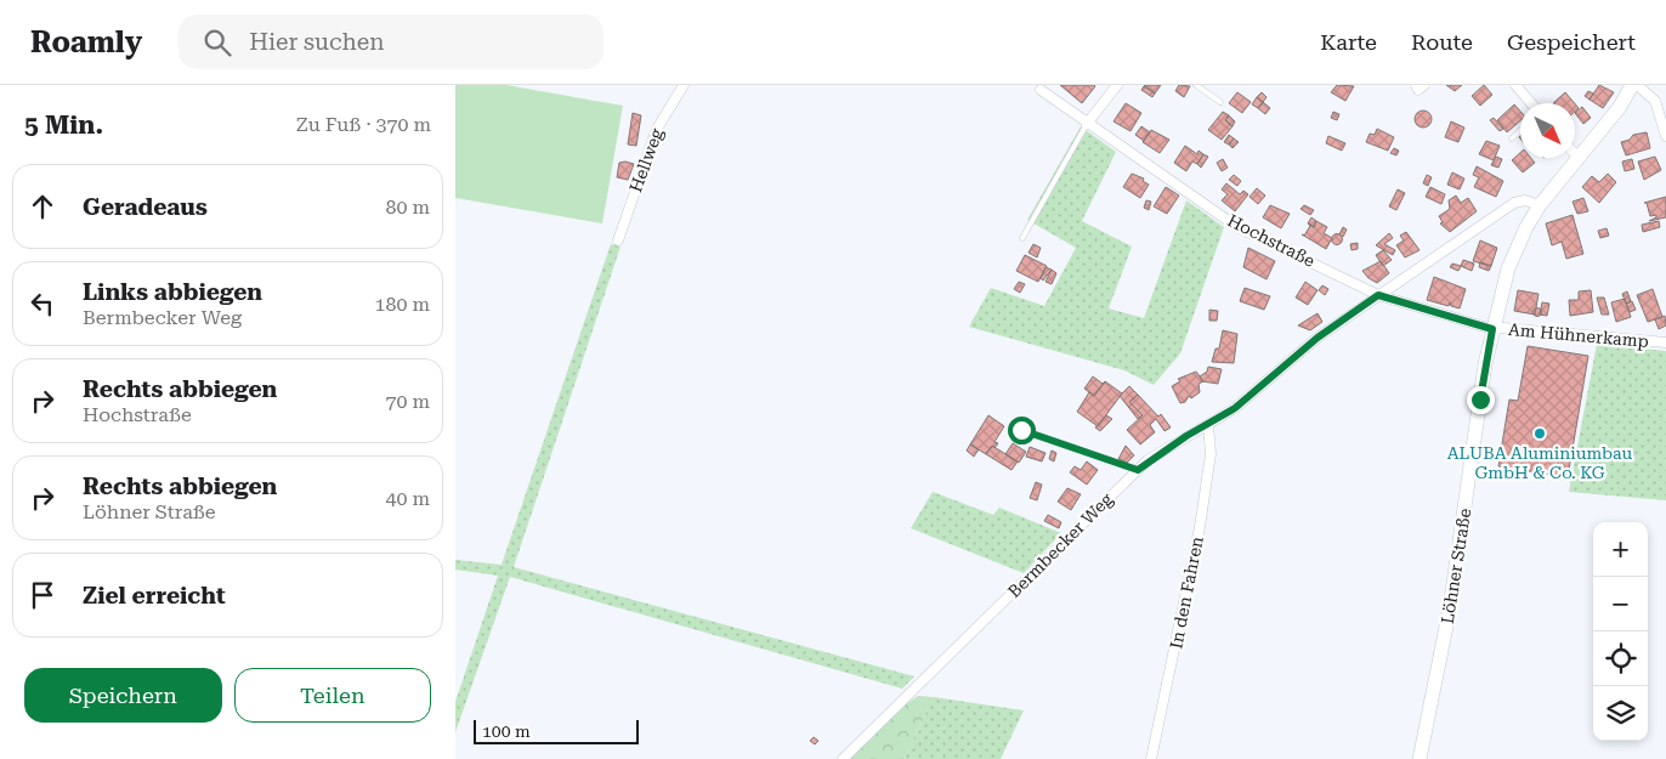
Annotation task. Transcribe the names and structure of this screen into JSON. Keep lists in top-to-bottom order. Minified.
{"streets":{"main road":["Löhner Straße"],"street":["Hellweg","Hochstraße","Am Hühnerkamp","Bermbecker Weg","In den Fahren"]},"crossings":[["Hochstraße","Am Hühnerkamp"],["Hochstraße","Bermbecker Weg"],["Hochstraße","Löhner Straße"],["Am Hühnerkamp","Löhner Straße"],["Bermbecker Weg","Löhner Straße"],["Bermbecker Weg","In den Fahren"]],"places":["ALUBA Aluminiumbau GmbH & Co. KG"],"scale_bar":"100 m","north":"bottom right","page":{"header":"Roamly","search":"Hier suchen","nav":["Karte","Route","Gespeichert"],"heading":["5 Min.","Zu Fuß · 370 m"],"list":[["Geradeaus","80 m"],["Links abbiegen","Bermbecker Weg","180 m"],["Rechts abbiegen","Hochstraße","70 m"],["Rechts abbiegen","Löhner Straße","40 m"],"Ziel erreicht"],"map_buttons":["+","−"],"buttons":["Speichern","Teilen"],"scale":"100 m"}}
